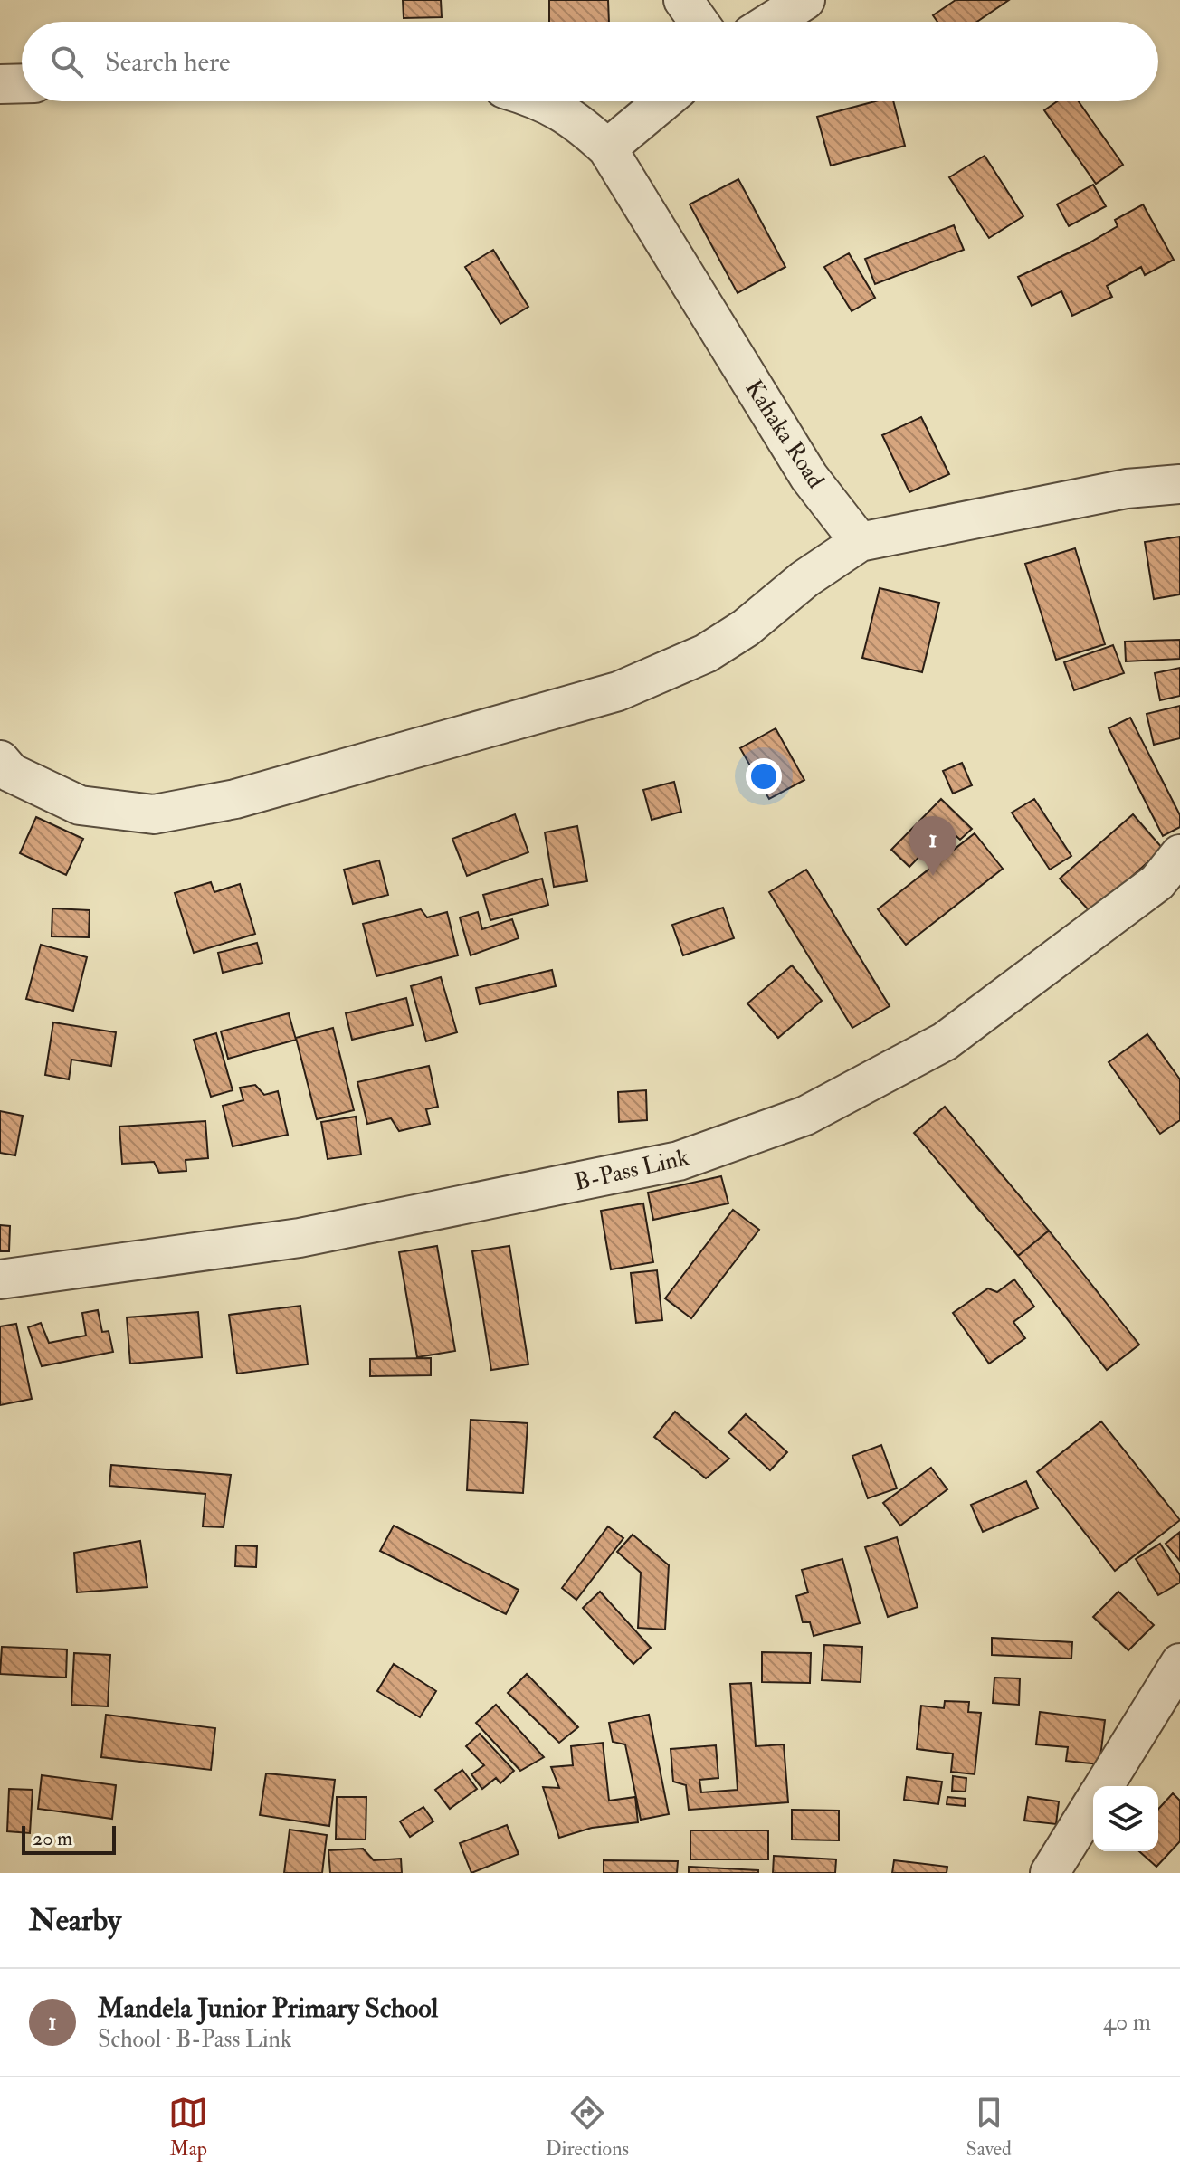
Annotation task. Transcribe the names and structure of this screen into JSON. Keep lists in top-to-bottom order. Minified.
{"streets":{"street":["Kahaka Road","B-Pass Link"]},"scale_bar":"20 m","page":{"search":"Search here","pins":"1","scale":"20 m","heading":"Nearby","list":[{"mark":"1","name":"Mandela Junior Primary School","note":"School · B-Pass Link","value":"40 m"}],"nav":["Map","Directions","Saved"]}}
